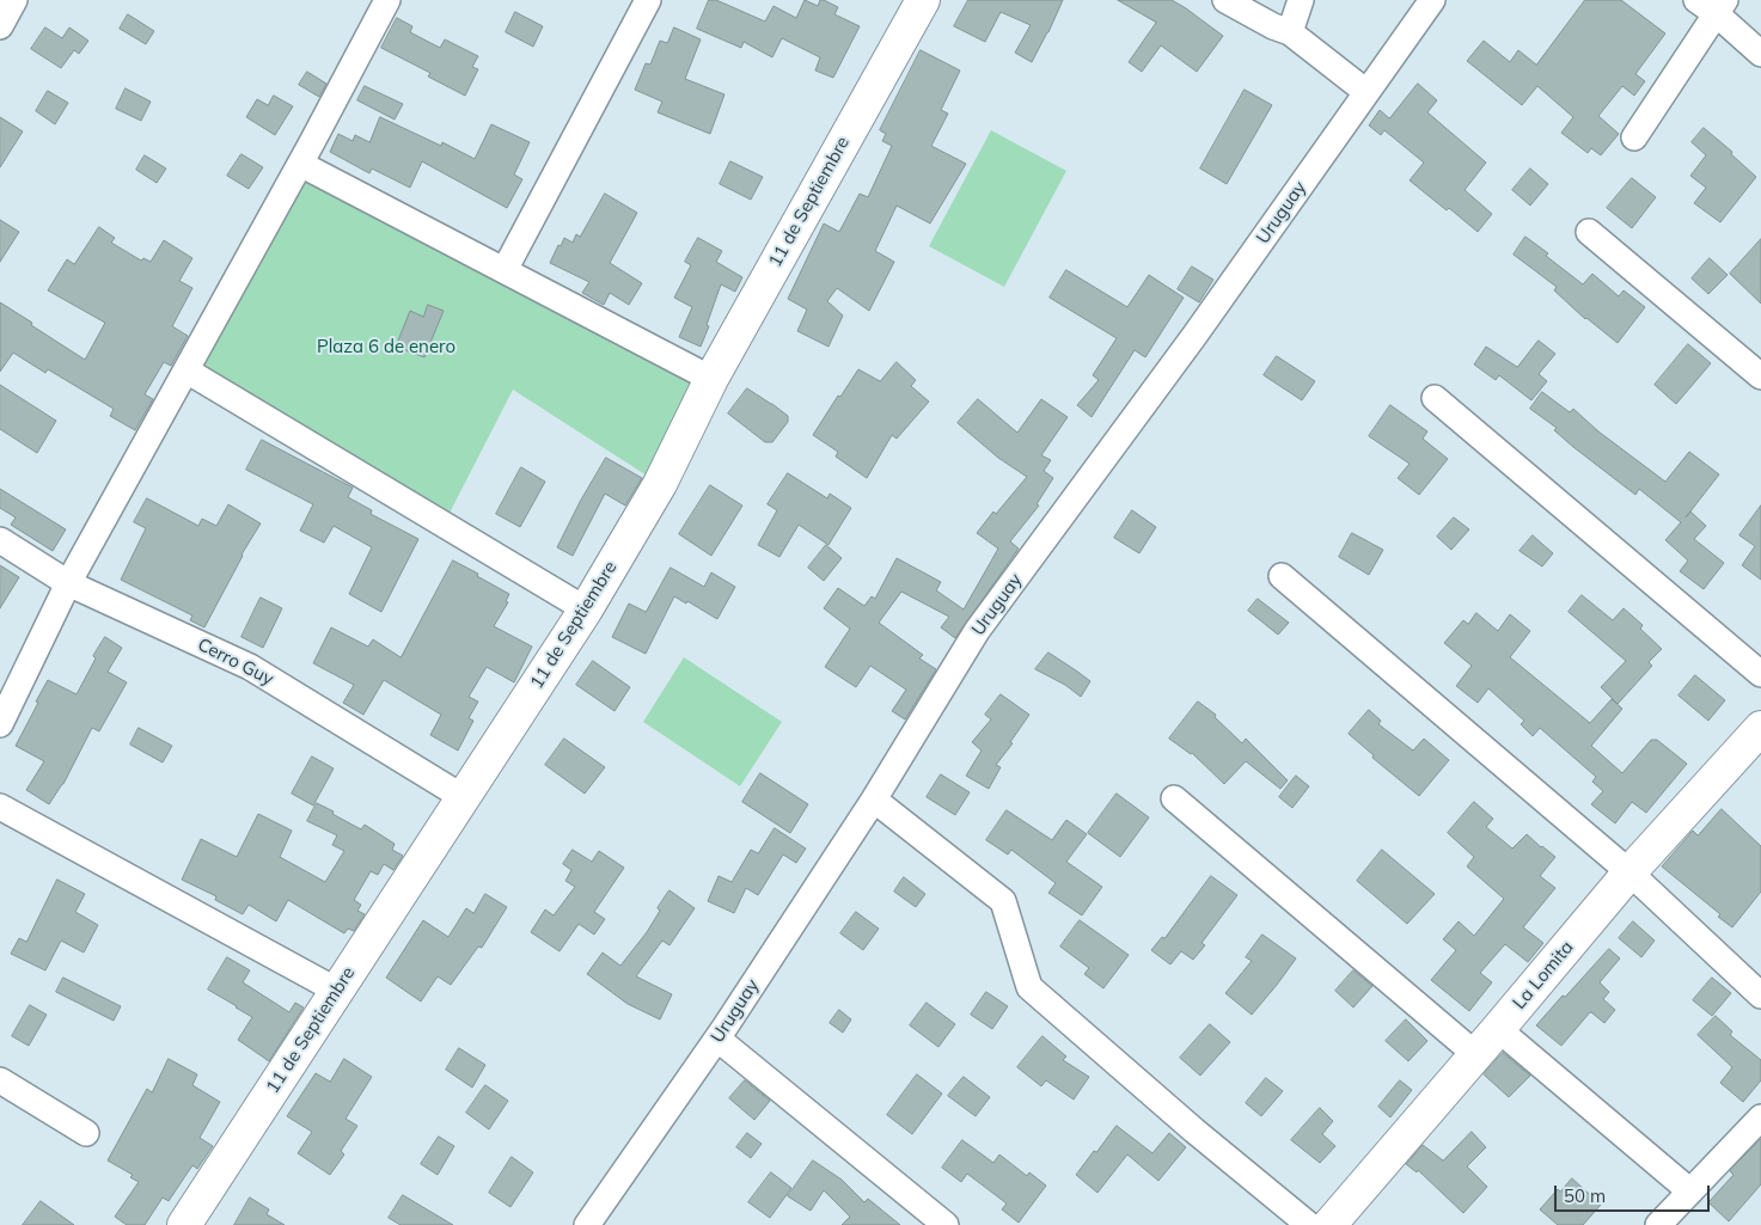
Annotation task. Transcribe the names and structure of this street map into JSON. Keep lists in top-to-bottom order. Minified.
{"streets":{"main road":["11 de Septiembre","La Lomita"],"street":["Uruguay","Cerro Guy"]},"crossings":[["11 de Septiembre","Cerro Guy"]],"parks":["Plaza 6 de enero"],"scale_bar":"50 m"}
